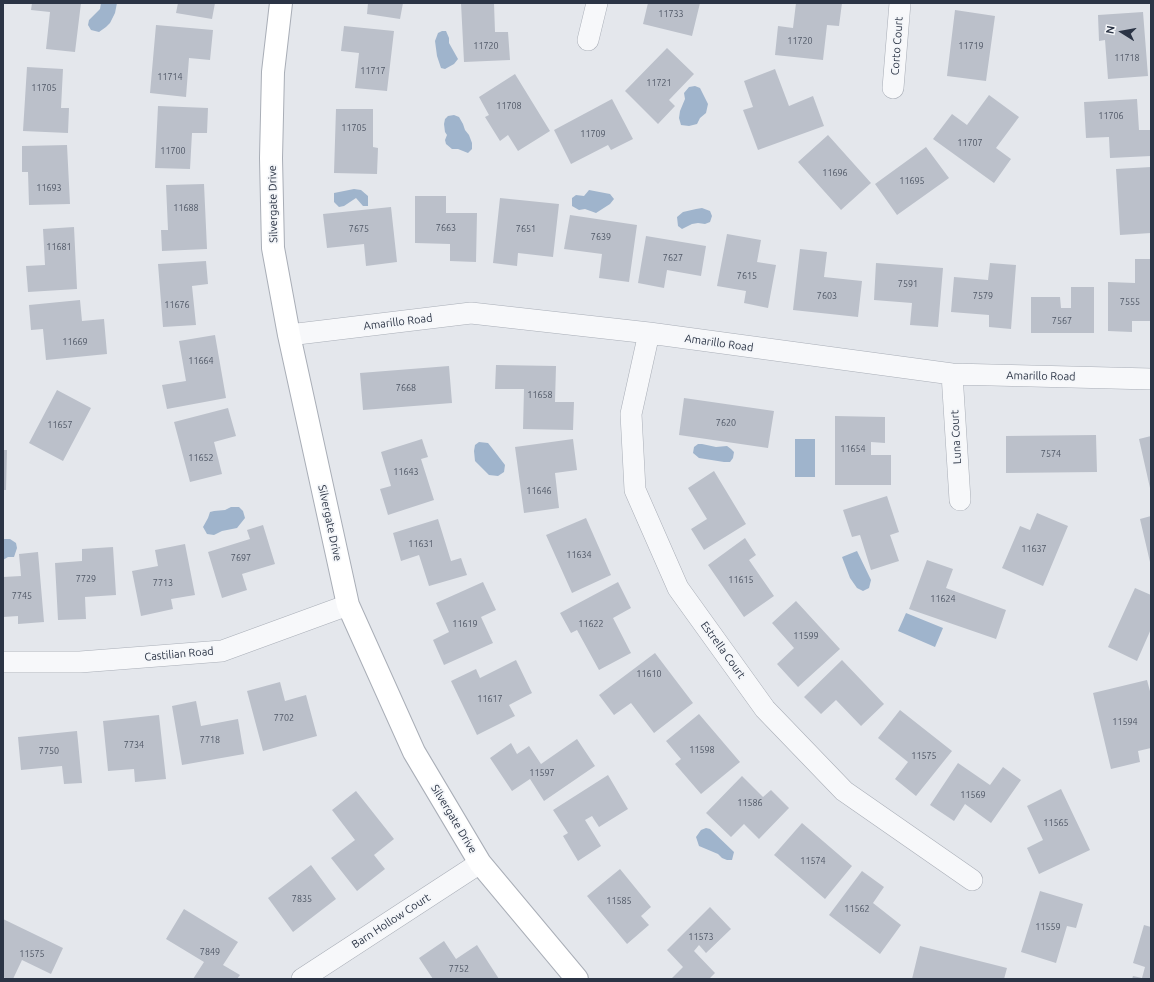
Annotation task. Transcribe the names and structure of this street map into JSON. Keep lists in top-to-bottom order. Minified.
{"streets":{"street":["Corto Court","Silvergate Drive","Amarillo Road","Luna Court","Estrella Court","Castilian Road","Barn Hollow Court"]},"crossings":[["Silvergate Drive","Amarillo Road"],["Silvergate Drive","Castilian Road"],["Silvergate Drive","Barn Hollow Court"],["Amarillo Road","Luna Court"],["Amarillo Road","Estrella Court"]],"house_numbers":["11733","11720","11720","11719","11718","11717","11714","11721","11705","11708","11706","11705","11709","11707","11700","11696","11695","11693","11688","7663","7675","7651","7639","11681","7627","7615","7591","7603","7579","7555","11676","7567","11669","11664","7668","11658","7620","11657","11654","7574","11652","11643","11646","11631","11637","11634","7697","7729","11615","7713","7745","11624","11619","11622","11599","11610","11617","7702","11594","7718","7734","11598","7750","11575","11597","11569","11586","11565","11574","7835","11585","11562","11559","11573","7849","11575","7752"],"north":"left"}
